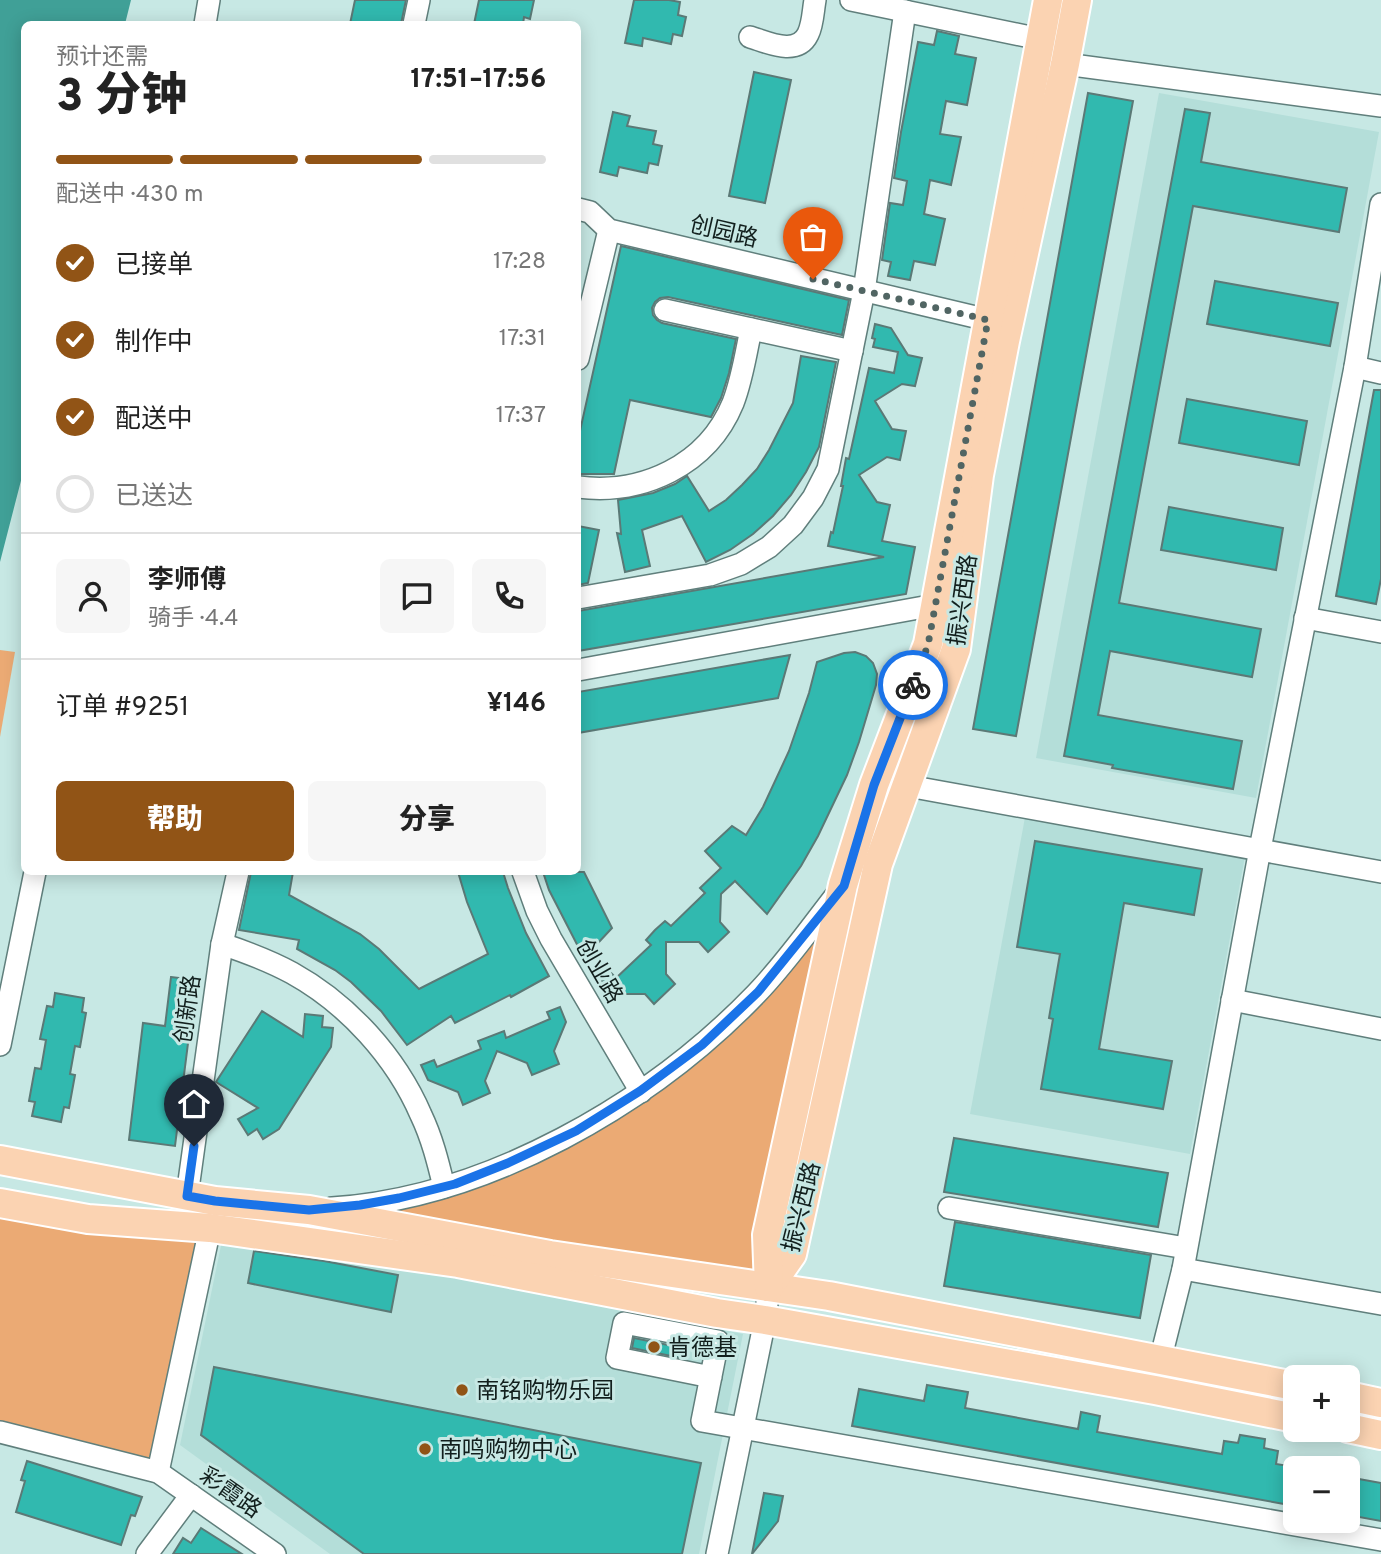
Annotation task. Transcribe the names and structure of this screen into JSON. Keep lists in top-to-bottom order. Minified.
{"streets":{"main road":["振兴西路"],"street":["创园路","创业路","创新路","彩霞路"]},"crossings":[["创园路","振兴西路"]],"places":["肯德基","南铭购物乐园","南鸣购物中心"],"page":{"heading":["3 分钟","预计还需","17:51–17:56"],"panel":["李师傅","骑手 · 4.4","订单 #9251","¥146"],"bar":"配送中 · 430 m","list":[["已接单","17:28"],["制作中","17:31"],["配送中","17:37"],"已送达"],"buttons":["帮助","分享"],"map_buttons":["+","−"]}}
